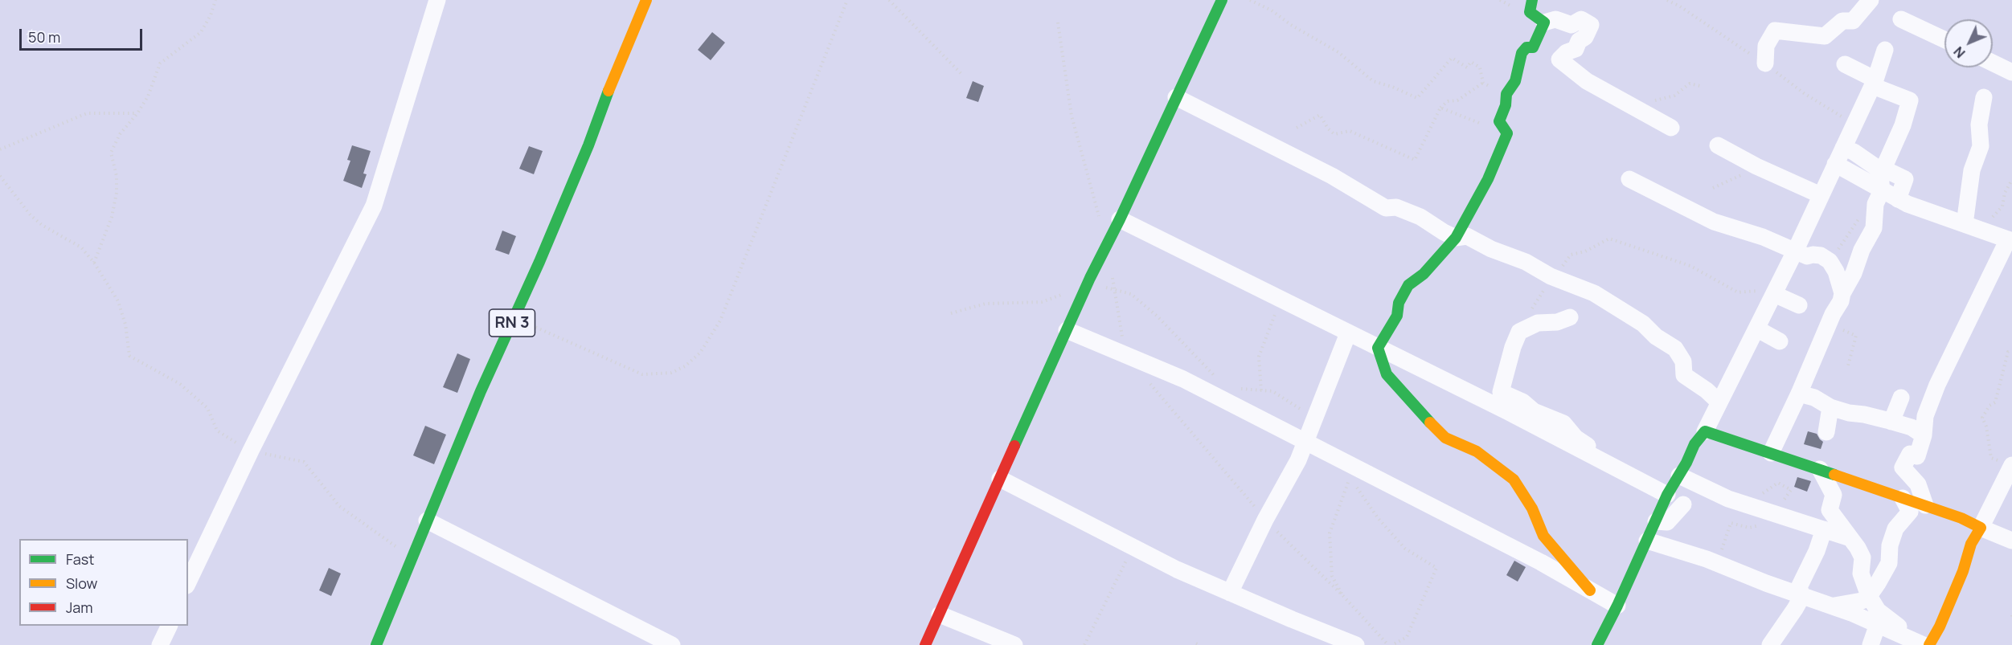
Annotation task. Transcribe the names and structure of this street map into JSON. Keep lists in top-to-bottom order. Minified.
{"streets":{"main road":["RN 3"]},"legend":["Fast","Slow","Jam"],"scale_bar":"50 m","north":"bottom left"}
